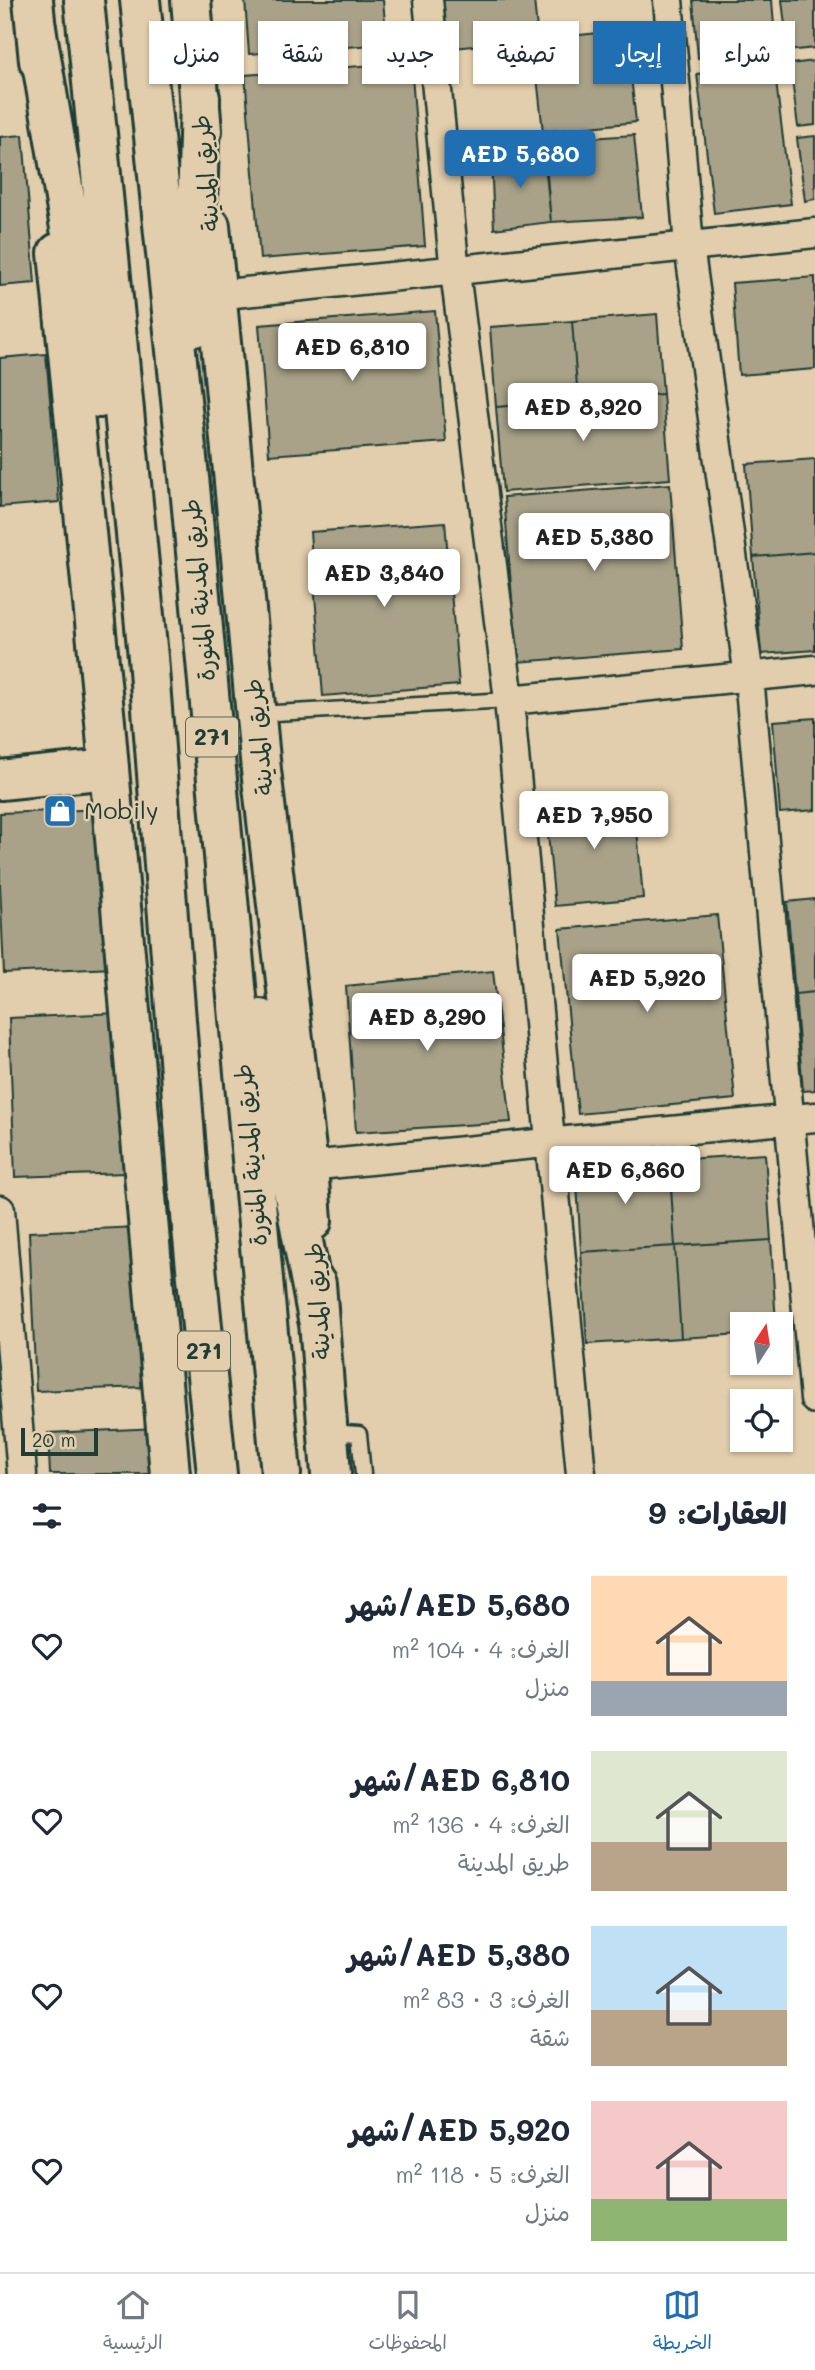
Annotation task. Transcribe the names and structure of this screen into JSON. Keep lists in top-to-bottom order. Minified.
{"streets":{"main road":["طريق المدينة","طريق المدينة المنورة","271"]},"places":{"shop":["Mobily"]},"scale_bar":"20 m","north":"top","page":{"chip":["شراء","إيجار","تصفية","جديد","شقة","منزل"],"price":["AED 5,680","AED 6,810","AED 8,920","AED 5,380","AED 3,840","AED 7,950","AED 5,920","AED 8,290","AED 6,860"],"scale":"20 m","heading":"العقارات: 9","list":[{"name":"AED 5,680/شهر","note":"الغرف: 4 · 104 m² · منزل"},{"name":"AED 6,810/شهر","note":"الغرف: 4 · 136 m² · طريق المدينة"},{"name":"AED 5,380/شهر","note":"الغرف: 3 · 83 m² · شقة"},{"name":"AED 5,920/شهر","note":"الغرف: 5 · 118 m² · منزل"}],"tabs":["الخريطة","المحفوظات","الرئيسية"]}}
